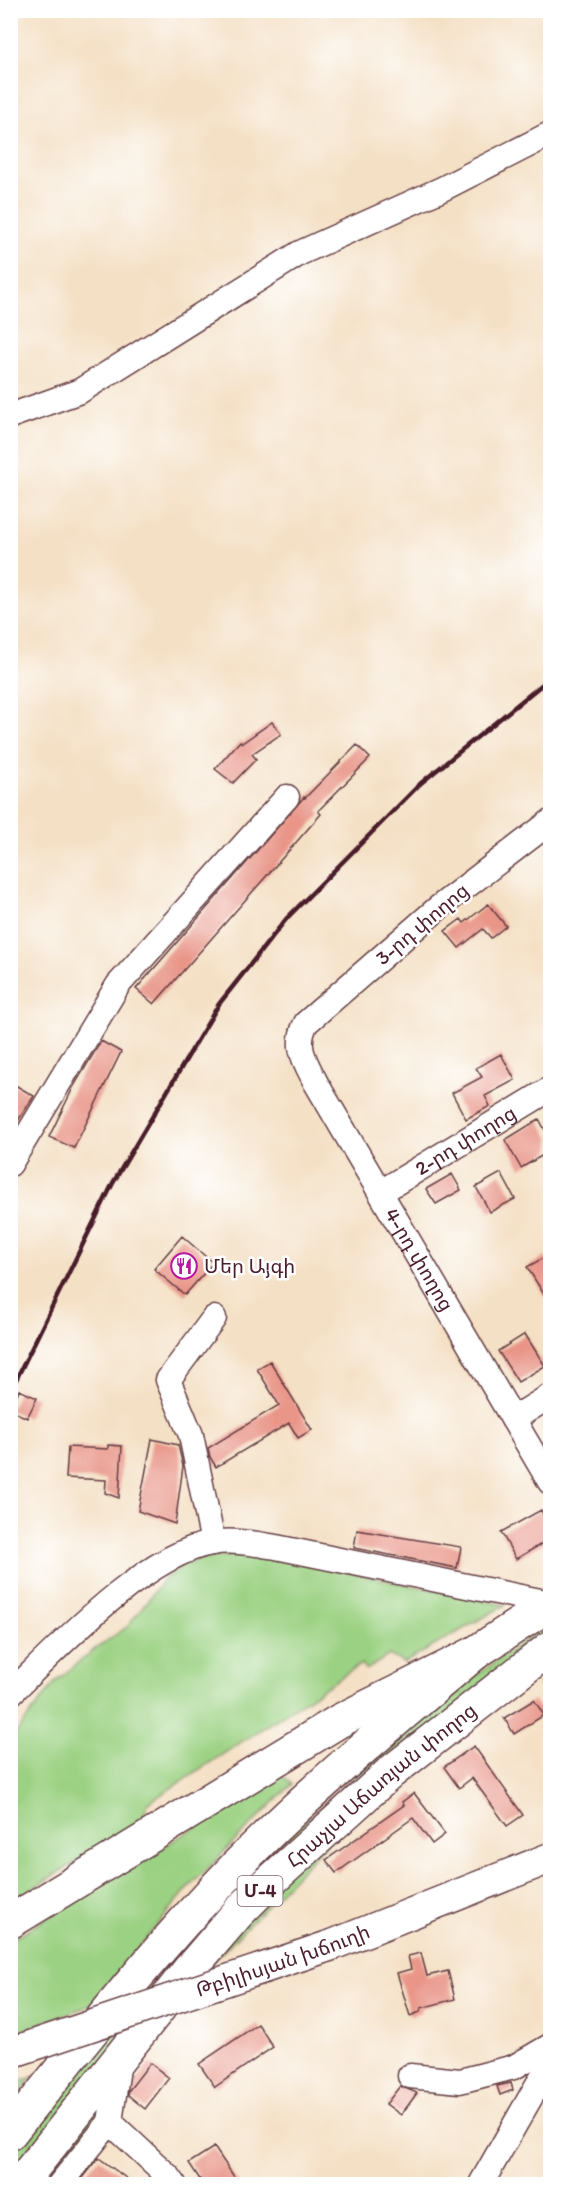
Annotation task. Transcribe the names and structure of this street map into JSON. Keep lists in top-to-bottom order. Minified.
{"streets":{"highway":["Հրաչյա Աճառյան փողոց","Մ-4"],"main road":["Թբիլիսյան խճուղի"],"street":["3-րդ փողոց","2-րդ փողոց","4-րդ փողոց"]},"crossings":[["3-րդ փողոց","4-րդ փողոց"],["2-րդ փողոց","4-րդ փողոց"],["Հրաչյա Աճառյան փողոց","Մ-4"]],"places":{"restaurant":["Մեր Այգի"]}}
